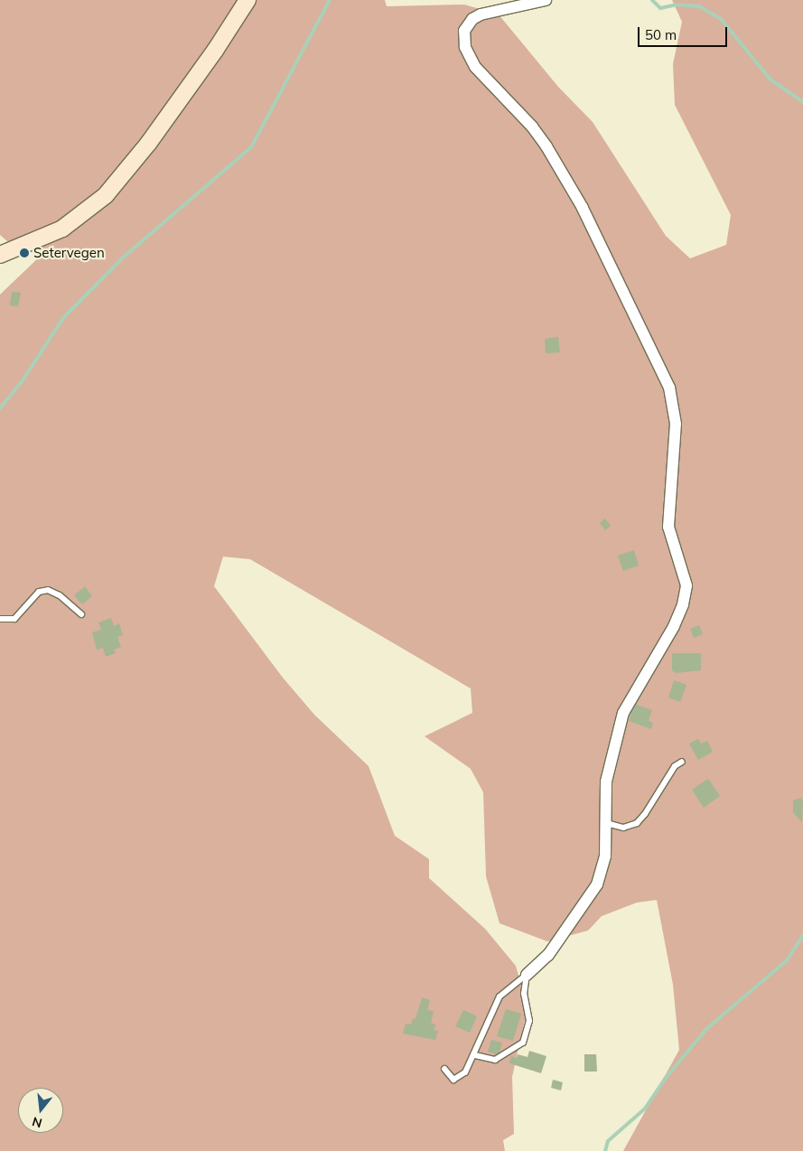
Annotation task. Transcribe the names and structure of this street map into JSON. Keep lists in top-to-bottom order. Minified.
{"places":["Setervegen"],"scale_bar":"50 m","north":"bottom"}
